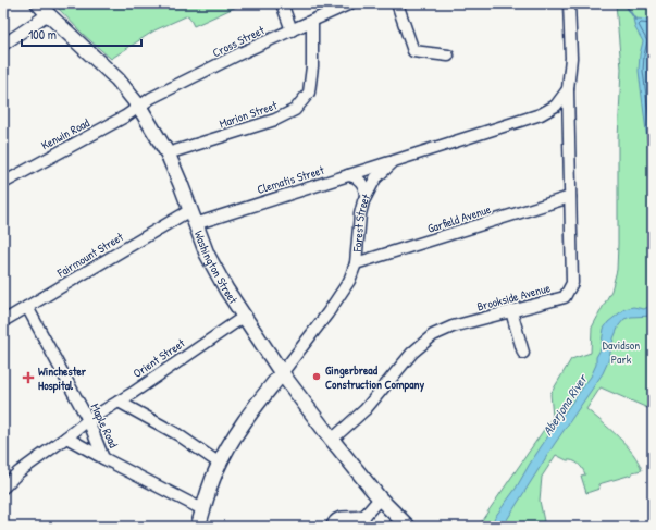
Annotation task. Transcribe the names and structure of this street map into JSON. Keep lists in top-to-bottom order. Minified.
{"streets":{"main road":["Forest Street","Washington Street"],"street":["Cross Street","Marion Street","Kenwin Road","Clematis Street","Garfield Avenue","Fairmount Street","Brookside Avenue","Orient Street","Maple Road"]},"crossings":[["Cross Street","Marion Street"],["Cross Street","Kenwin Road"],["Cross Street","Washington Street"],["Marion Street","Washington Street"],["Kenwin Road","Washington Street"],["Clematis Street","Forest Street"],["Clematis Street","Washington Street"],["Garfield Avenue","Forest Street"],["Garfield Avenue","Brookside Avenue"],["Forest Street","Washington Street"],["Forest Street","Brookside Avenue"],["Forest Street","Maple Road"],["Fairmount Street","Washington Street"],["Fairmount Street","Maple Road"],["Washington Street","Brookside Avenue"],["Washington Street","Orient Street"],["Orient Street","Maple Road"]],"water":["Aberjona River"],"parks":["Davidson Park"],"places":{"other":["Gingerbread Construction Company"],"health":["Winchester Hospital"]},"scale_bar":"100 m"}
